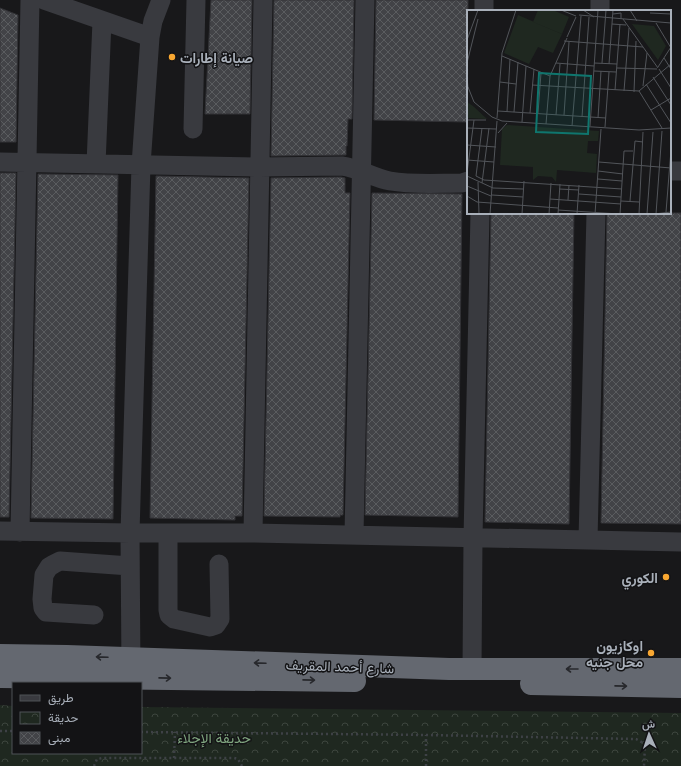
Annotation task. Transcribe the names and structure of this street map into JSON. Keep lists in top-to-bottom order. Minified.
{"streets":{"highway":["شارع أحمد المقريف"]},"parks":["حديقة الإجلاء"],"places":["صيانة إطارات","الكوري","اوكازيون محل جنيه"],"legend":["طريق","حديقة","مبنى"],"north":"top"}
